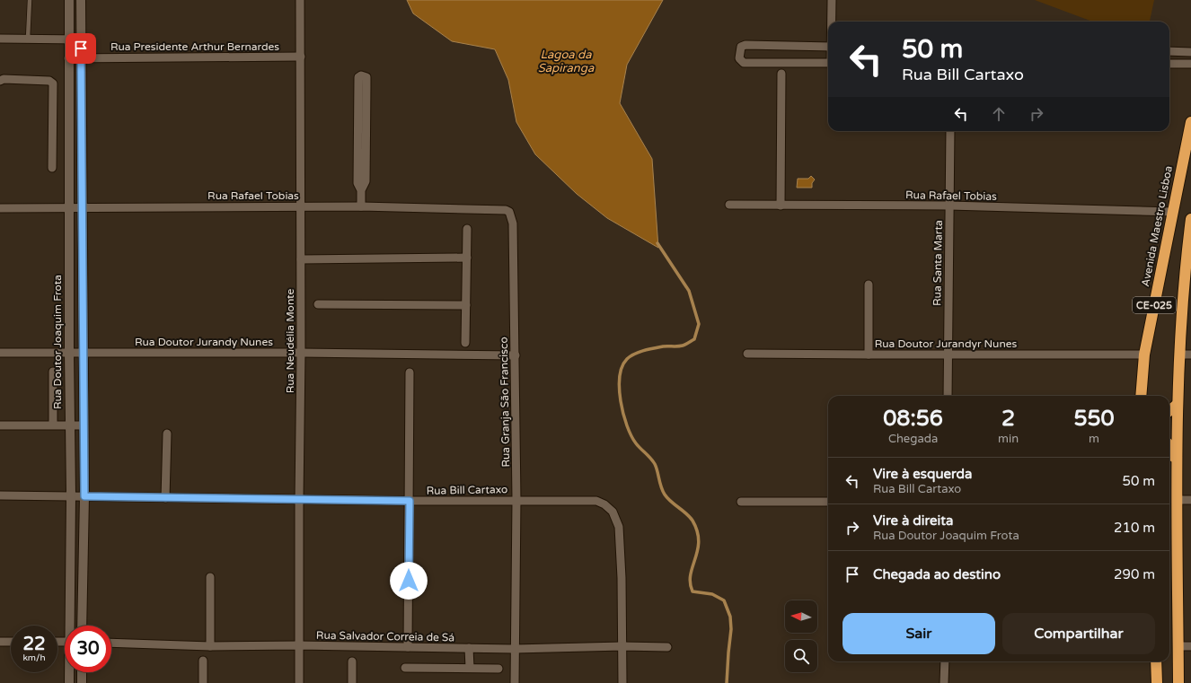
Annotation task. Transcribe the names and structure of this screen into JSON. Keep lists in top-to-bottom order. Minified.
{"streets":{"highway":["Avenida Maestro Lisboa","CE-025"],"street":["Rua Presidente Arthur Bernardes","Rua Rafael Tobias","Rua Santa Marta","Rua Neudélia Monte","Rua Doutor Joaquim Frota","Rua Doutor Jurandy Nunes","Rua Doutor Jurandyr Nunes","Rua Granja São Francisco","Rua Bill Cartaxo","Rua Salvador Correia de Sá"]},"crossings":[["Rua Presidente Arthur Bernardes","Rua Neudélia Monte"],["Rua Presidente Arthur Bernardes","Rua Doutor Joaquim Frota"],["Rua Rafael Tobias","Avenida Maestro Lisboa"],["Rua Rafael Tobias","Rua Santa Marta"],["Rua Rafael Tobias","Rua Neudélia Monte"],["Rua Rafael Tobias","Rua Doutor Joaquim Frota"],["Rua Rafael Tobias","Rua Granja São Francisco"],["Avenida Maestro Lisboa","Rua Doutor Jurandyr Nunes"],["Rua Santa Marta","Rua Doutor Jurandyr Nunes"],["Rua Neudélia Monte","Rua Doutor Jurandy Nunes"],["Rua Neudélia Monte","Rua Bill Cartaxo"],["Rua Neudélia Monte","Rua Salvador Correia de Sá"],["Rua Doutor Joaquim Frota","Rua Doutor Jurandy Nunes"],["Rua Doutor Joaquim Frota","Rua Bill Cartaxo"],["Rua Doutor Jurandy Nunes","Rua Granja São Francisco"],["Rua Granja São Francisco","Rua Bill Cartaxo"],["Rua Granja São Francisco","Rua Salvador Correia de Sá"],["Rua Bill Cartaxo","Rua Salvador Correia de Sá"]],"water":["Lagoa da Sapiranga"],"north":"left","page":{"turn":["50 m","Rua Bill Cartaxo"],"eta":["08:56","Chegada","2","min","550","m"],"list":[{"name":"Vire à esquerda","note":"Rua Bill Cartaxo","value":"50 m"},{"name":"Vire à direita","note":"Rua Doutor Joaquim Frota","value":"210 m"},{"name":"Chegada ao destino","value":"290 m"}],"buttons":["Sair","Compartilhar"],"speed":"22 km/h","limit":"30"}}
